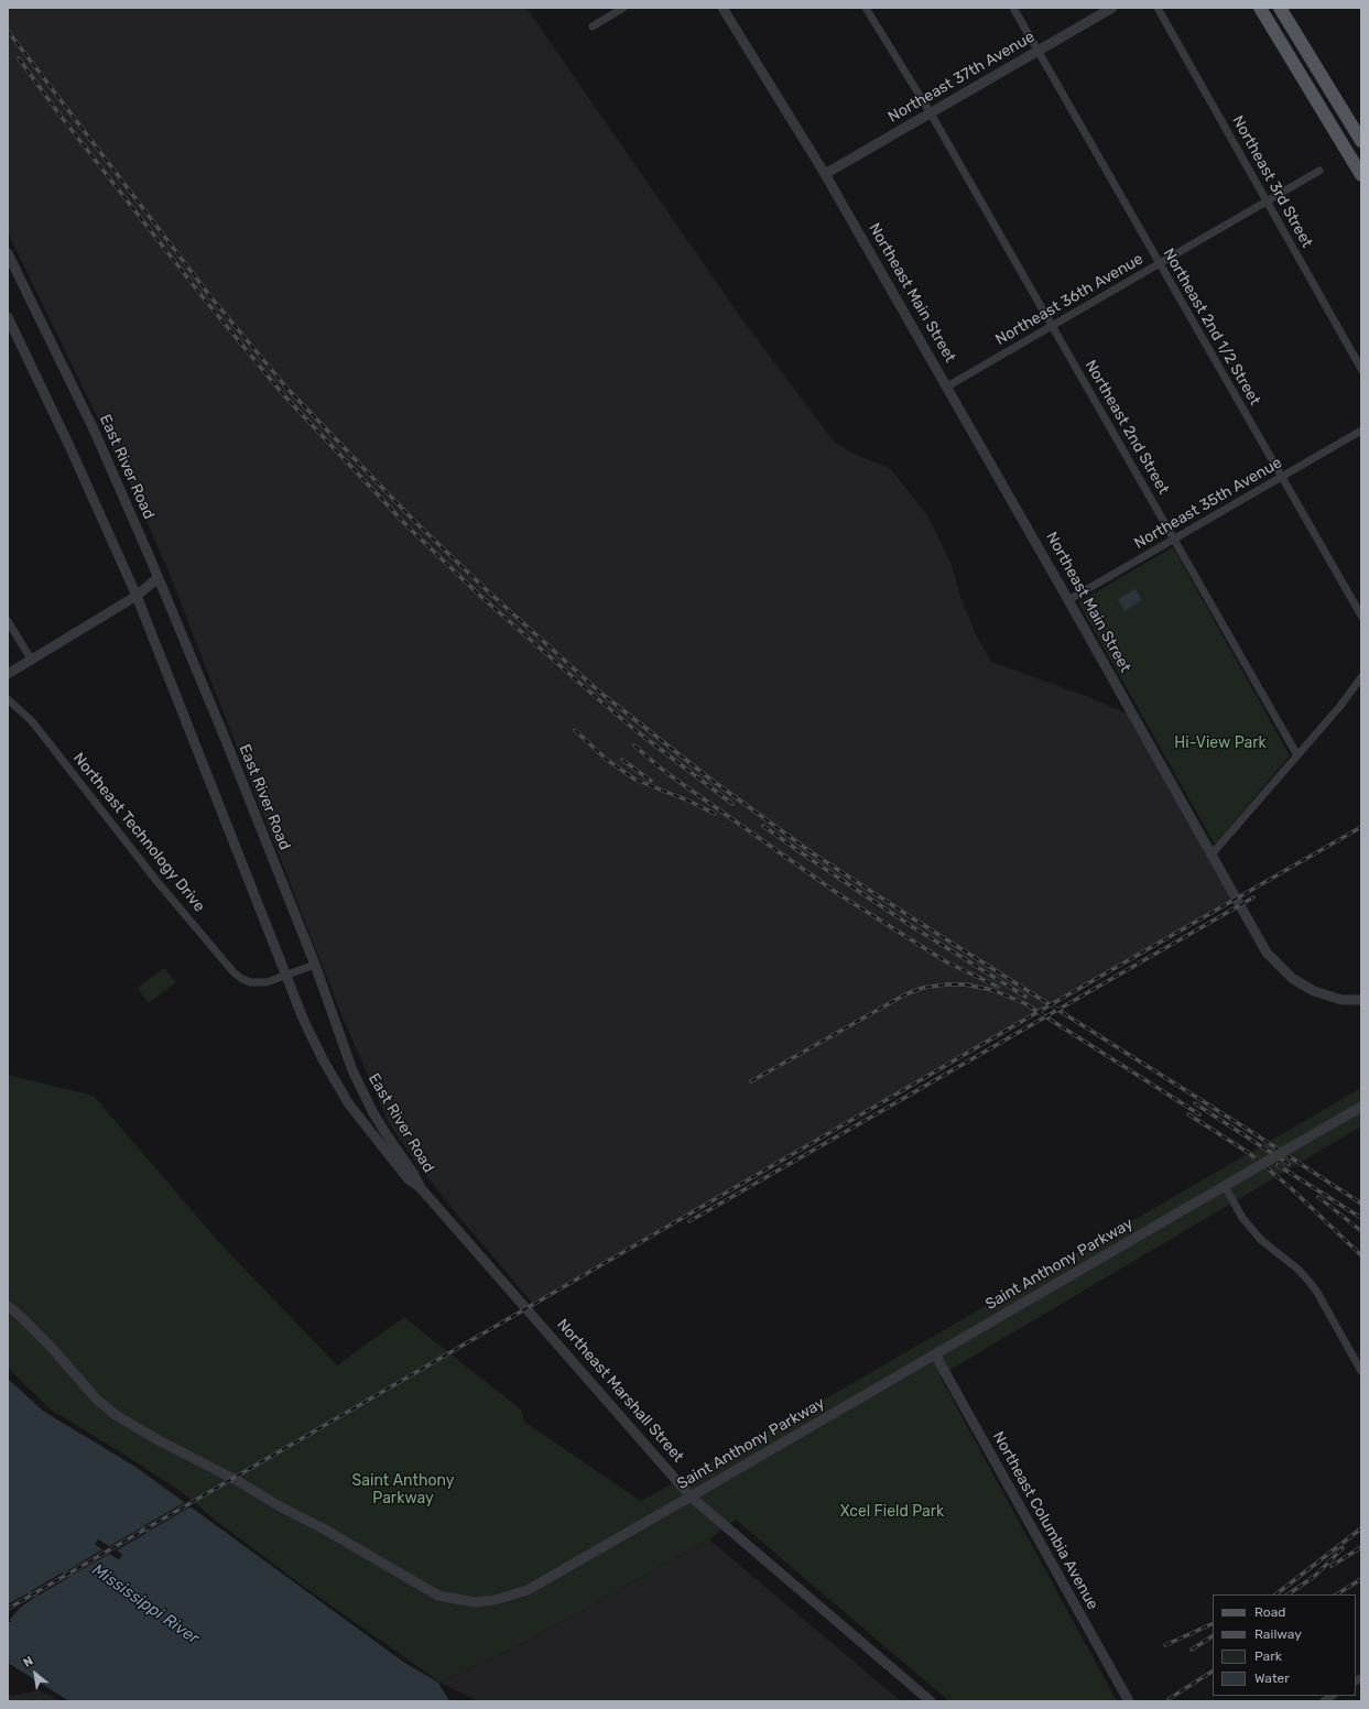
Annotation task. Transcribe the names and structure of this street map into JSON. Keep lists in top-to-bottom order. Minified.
{"streets":{"street":["Northeast 37th Avenue","Northeast 3rd Street","Northeast Main Street","Northeast 36th Avenue","Northeast 2nd 1/2 Street","Northeast 2nd Street","East River Road","Northeast 35th Avenue","Northeast Technology Drive","Saint Anthony Parkway","Northeast Marshall Street","Northeast Columbia Avenue"]},"crossings":[["Northeast 37th Avenue","Northeast Main Street"],["Northeast 37th Avenue","Northeast 2nd 1/2 Street"],["Northeast 37th Avenue","Northeast 2nd Street"],["Northeast 3rd Street","Northeast 36th Avenue"],["Northeast Main Street","Northeast 36th Avenue"],["Northeast Main Street","Northeast 35th Avenue"],["Northeast 36th Avenue","Northeast 2nd 1/2 Street"],["Northeast 36th Avenue","Northeast 2nd Street"],["Northeast 2nd 1/2 Street","Northeast 35th Avenue"],["Northeast 2nd Street","Northeast 35th Avenue"],["East River Road","Northeast Technology Drive"],["East River Road","Northeast Marshall Street"],["Saint Anthony Parkway","Northeast Marshall Street"],["Saint Anthony Parkway","Northeast Columbia Avenue"]],"water":["Mississippi River"],"parks":["Hi-View Park","Saint Anthony Parkway","Xcel Field Park"],"legend":["Road","Railway","Park","Water"],"north":"top left"}
